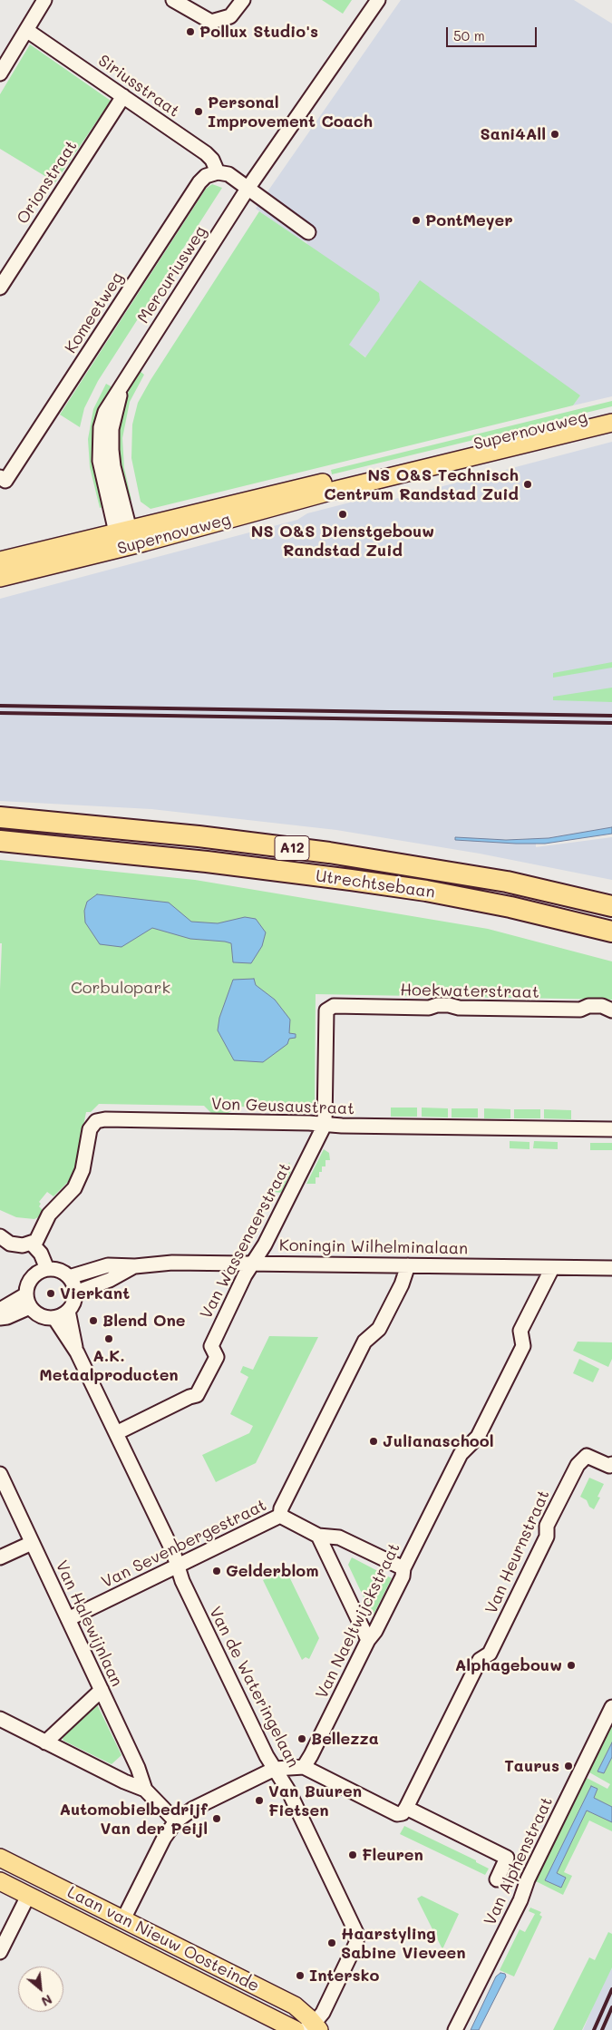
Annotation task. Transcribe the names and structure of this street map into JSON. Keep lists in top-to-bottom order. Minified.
{"streets":{"highway":["A12","Utrechtsebaan"],"main road":["Supernovaweg","Laan van Nieuw Oosteinde"],"street":["Siriusstraat","Orionstraat","Mercuriusweg","Komeetweg","Hoekwaterstraat","Von Geusaustraat","Van Wassenaerstraat","Koningin Wilhelminalaan","Van Sevenbergestraat","Van Heurnstraat","Van Naeltwijckstraat","Van Halewijnlaan","Van de Wateringelaan","Van Alphenstraat"]},"crossings":[["Siriusstraat","Orionstraat"],["Siriusstraat","Komeetweg"],["Mercuriusweg","Supernovaweg"],["A12","Utrechtsebaan"],["Hoekwaterstraat","Van Wassenaerstraat"],["Von Geusaustraat","Van Wassenaerstraat"],["Van Wassenaerstraat","Koningin Wilhelminalaan"],["Van Wassenaerstraat","Van de Wateringelaan"],["Koningin Wilhelminalaan","Van Sevenbergestraat"],["Koningin Wilhelminalaan","Van Naeltwijckstraat"],["Koningin Wilhelminalaan","Van de Wateringelaan"],["Van Sevenbergestraat","Van Halewijnlaan"],["Van Sevenbergestraat","Van de Wateringelaan"],["Van de Wateringelaan","Laan van Nieuw Oosteinde"]],"parks":["Corbulopark"],"places":["Pollux Studio's","Personal Improvement Coach","Sani4All","PontMeyer","NS O&S Technisch Centrum Randstad Zuid","NS O&S Dienstgebouw Randstad Zuid","Vierkant","Blend One","A.K. Metaalproducten","Julianaschool","Gelderblom","Alphagebouw","Bellezza","Taurus","Van Buuren Fietsen","Automobielbedrijf Van der Peijl","Fleuren","Haarstyling Sabine Vieveen","Intersko"],"scale_bar":"50 m","north":"bottom right"}
